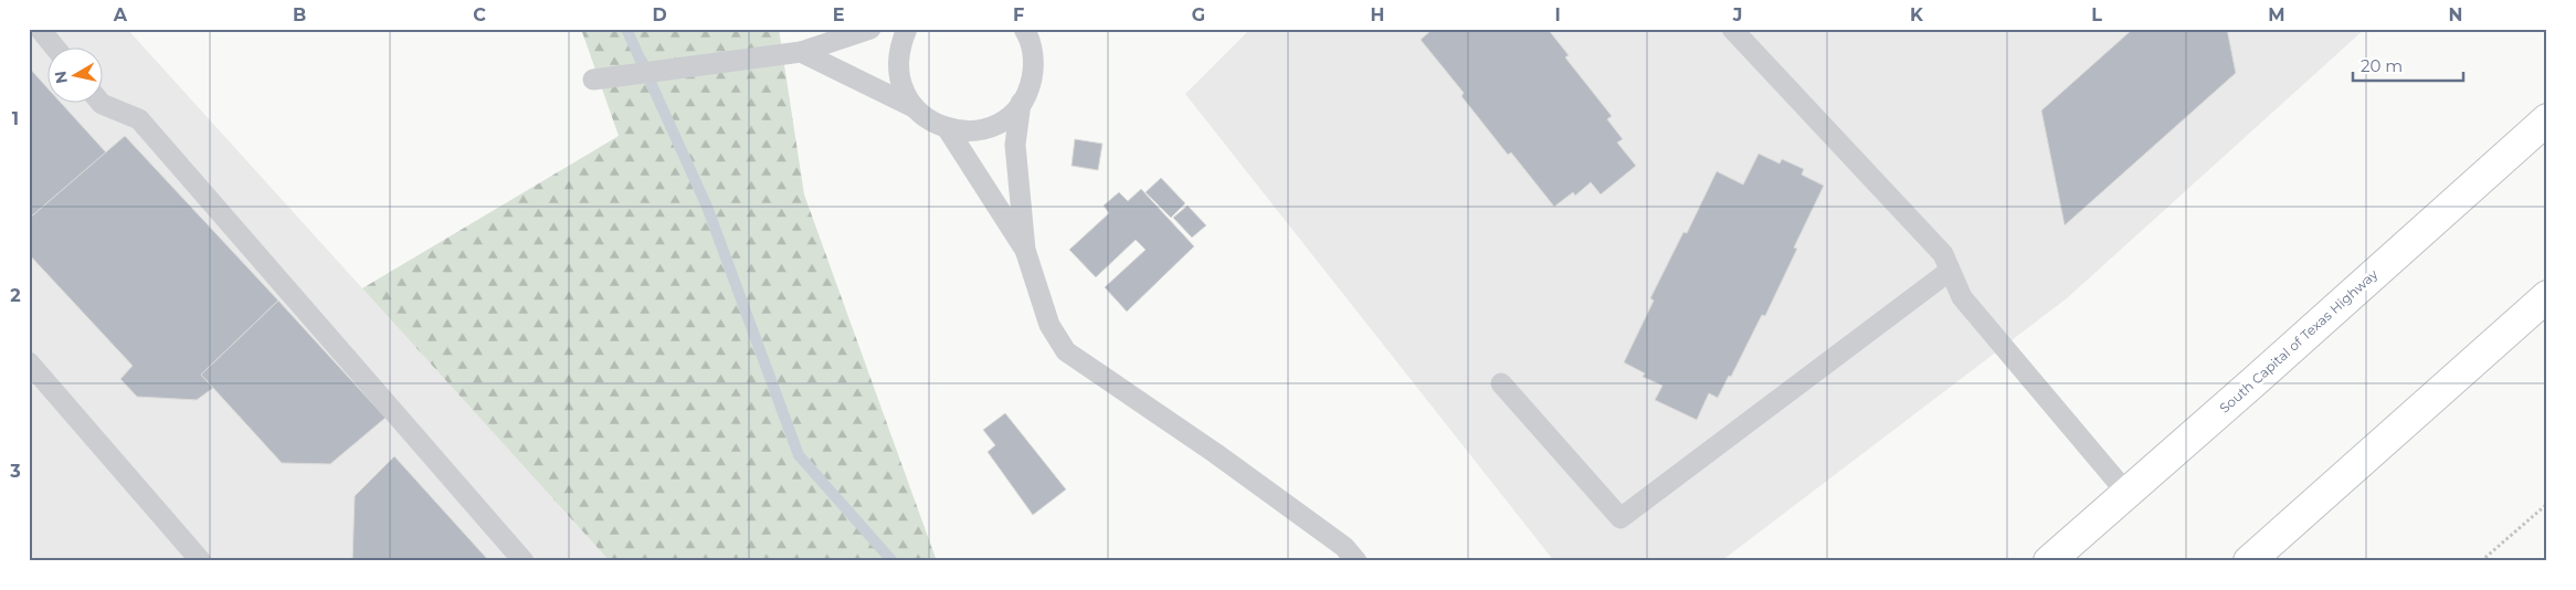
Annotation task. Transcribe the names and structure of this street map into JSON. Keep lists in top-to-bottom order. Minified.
{"streets":{"highway":["South Capital of Texas Highway"]},"scale_bar":"20 m","north":"left","grid":{"columns":["A","B","C","D","E","F","G","H","I","J","K","L","M","N"],"rows":["1","2","3"]}}
